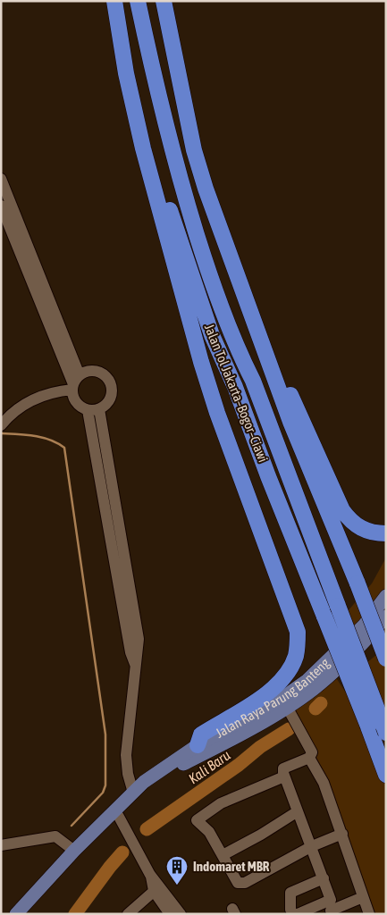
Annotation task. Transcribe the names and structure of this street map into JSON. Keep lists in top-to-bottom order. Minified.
{"streets":{"highway":["Jalan Tol Jakarta–Bogor–Ciawi"],"main road":["Jalan Raya Parung Banteng"]},"water":["Kali Baru"],"places":{"building":["Indomaret MBR"]}}
